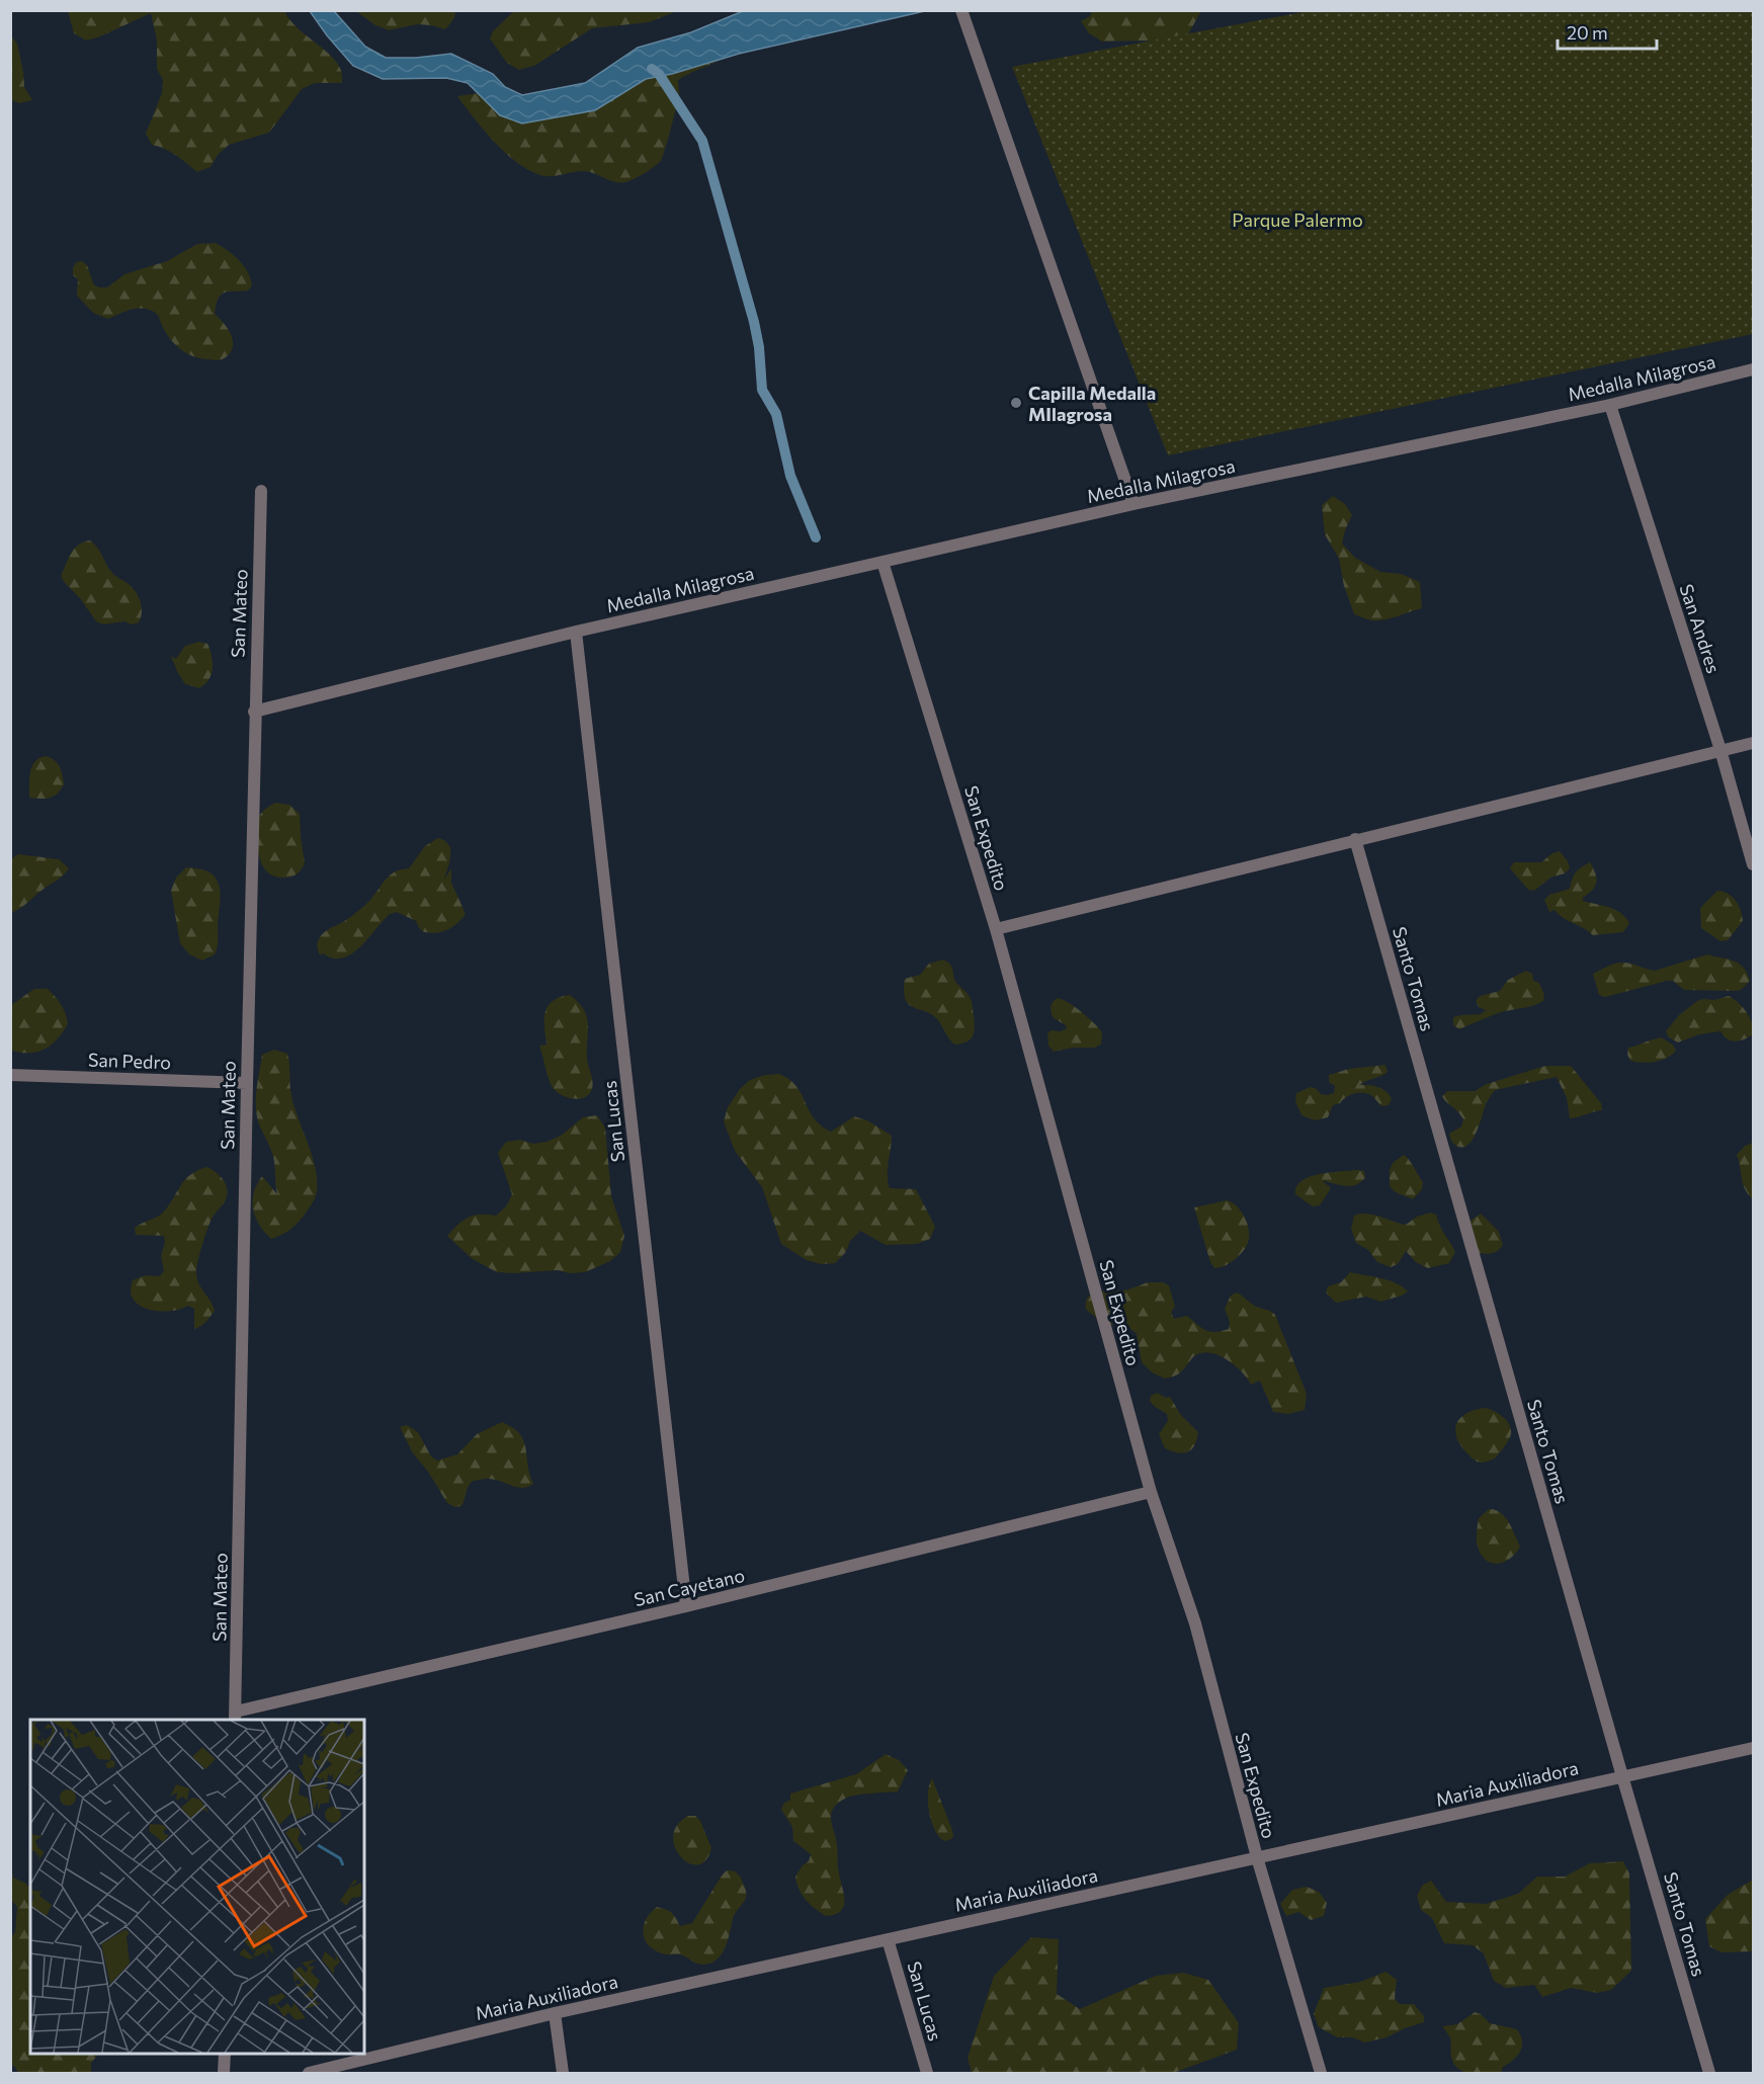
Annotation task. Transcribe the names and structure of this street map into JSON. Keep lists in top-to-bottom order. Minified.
{"streets":{"street":["Medalla Milagrosa","San Mateo","San Andres","San Expedito","Santo Tomas","San Pedro","San Lucas","San Cayetano","Maria Auxiliadora"]},"crossings":[["Medalla Milagrosa","San Mateo"],["Medalla Milagrosa","San Andres"],["Medalla Milagrosa","San Expedito"],["Medalla Milagrosa","San Lucas"],["San Mateo","San Pedro"],["San Mateo","San Cayetano"],["San Expedito","San Cayetano"],["San Expedito","Maria Auxiliadora"],["Santo Tomas","Maria Auxiliadora"],["San Lucas","San Cayetano"],["San Lucas","Maria Auxiliadora"]],"parks":["Parque Palermo"],"places":["Capilla Medalla MIlagrosa"],"scale_bar":"20 m"}
